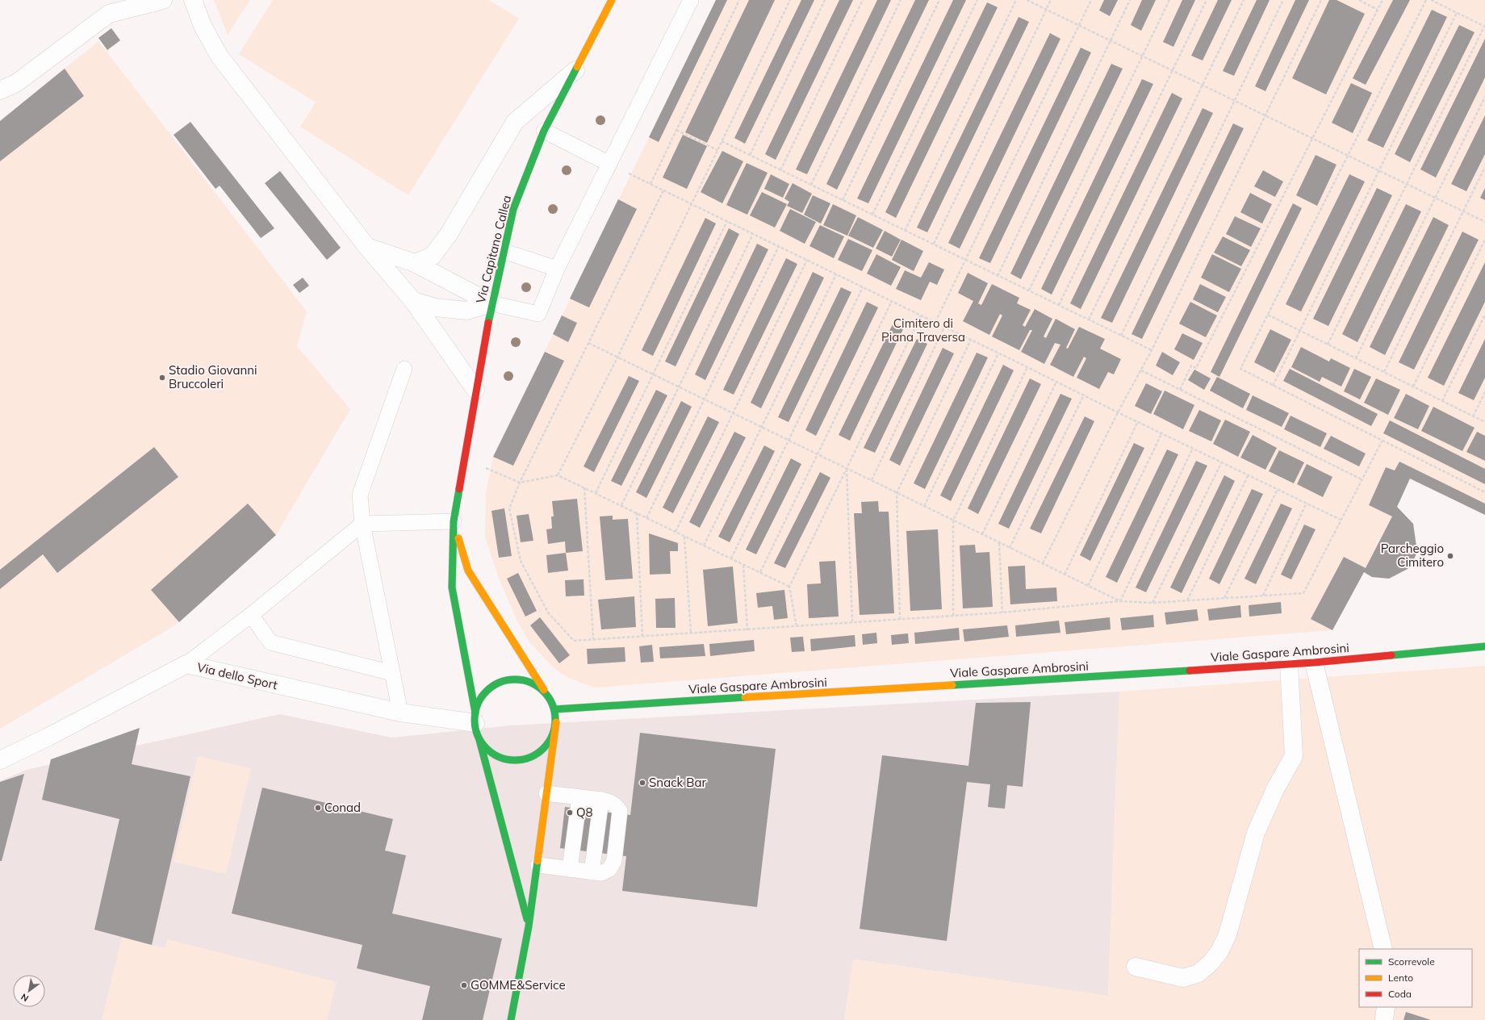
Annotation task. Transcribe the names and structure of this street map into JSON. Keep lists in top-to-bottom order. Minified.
{"streets":{"main road":["Via Capitano Callea","Viale Gaspare Ambrosini"],"street":["Via dello Sport"]},"crossings":[["Via Capitano Callea","Viale Gaspare Ambrosini"],["Via Capitano Callea","Via dello Sport"],["Viale Gaspare Ambrosini","Via dello Sport"]],"parks":["Cimitero di Piana Traversa"],"places":["Stadio Giovanni Bruccoleri","Parcheggio Cimitero","Snack Bar","Conad","Q8","GOMME&Service"],"legend":["Scorrevole","Lento","Coda"],"north":"bottom left"}
